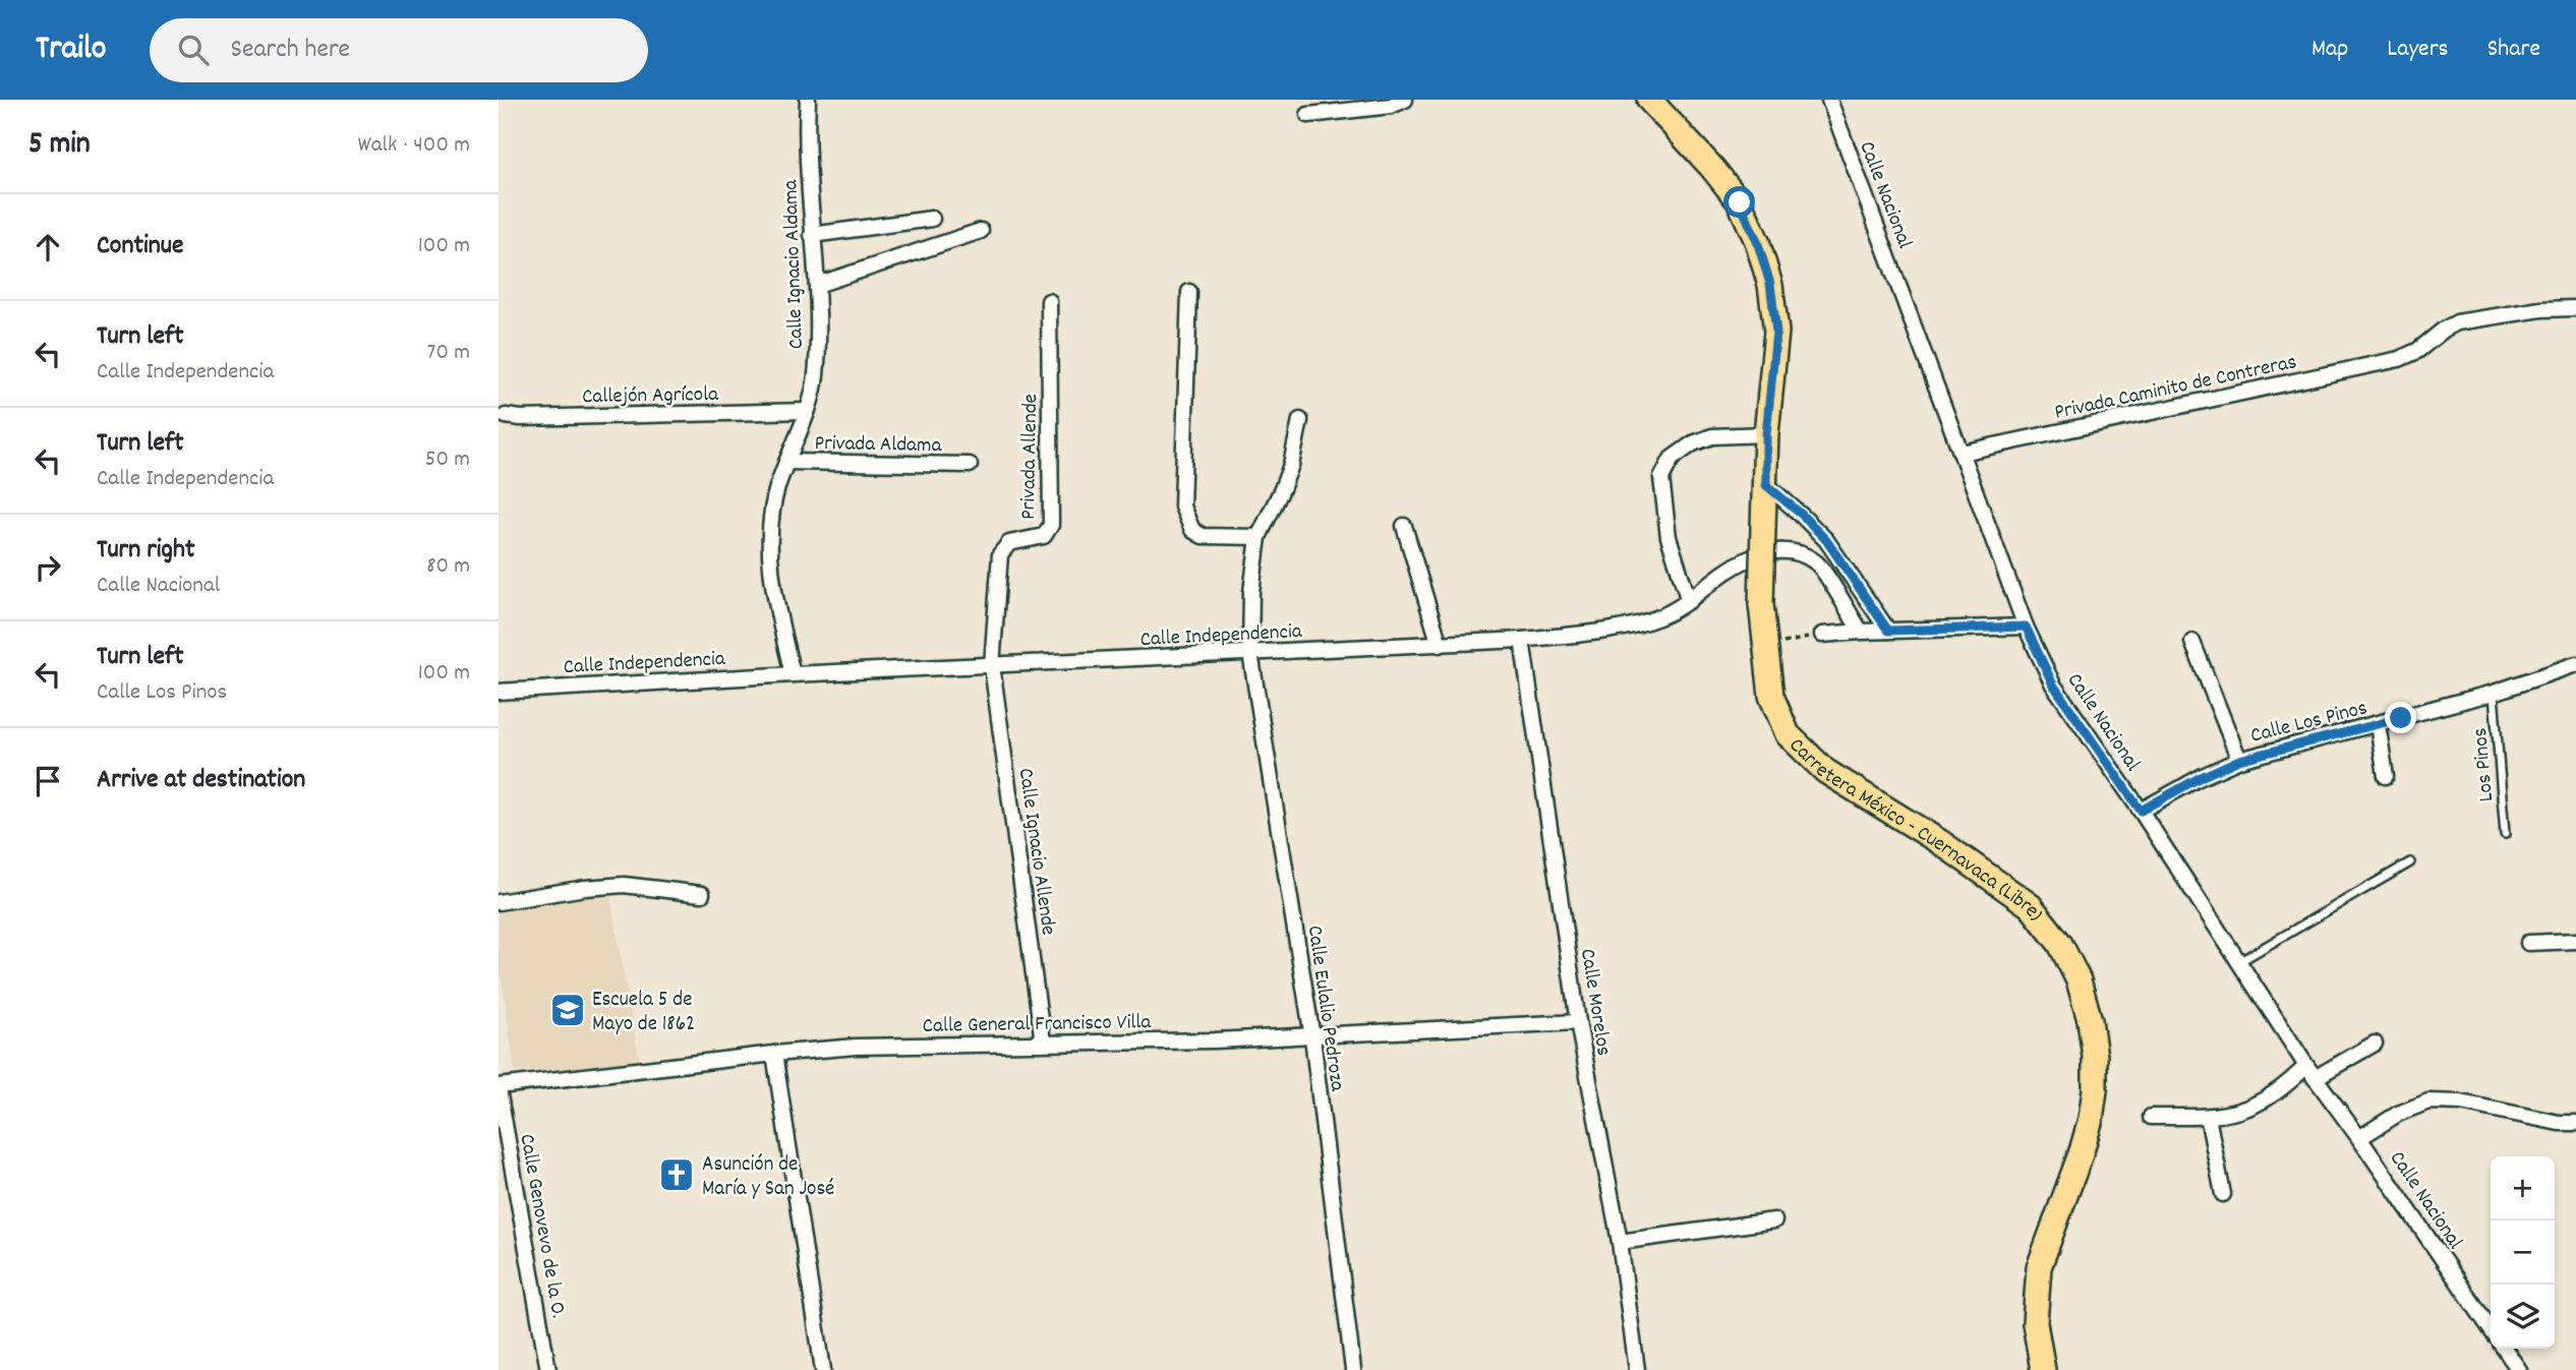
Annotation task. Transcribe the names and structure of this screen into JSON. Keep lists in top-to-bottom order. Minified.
{"streets":{"main road":["Carretera México - Cuernavaca (Libre)"],"street":["Calle Nacional","Calle Ignacio Aldama","Privada Caminito de Contreras","Callejón Agrícola","Privada Aldama","Privada Allende","Calle Independencia","Calle Los Pinos","Calle Ignacio Allende","Calle Morelos","Calle Eulalio Pedroza","Calle General Francisco Villa","Calle Genovevo de la O."],"lane":["Los Pinos"]},"crossings":[["Calle Nacional","Privada Caminito de Contreras"],["Calle Nacional","Calle Los Pinos"],["Calle Ignacio Aldama","Callejón Agrícola"],["Calle Ignacio Aldama","Privada Aldama"],["Calle Ignacio Aldama","Calle Independencia"],["Privada Allende","Calle Independencia"],["Privada Allende","Calle Ignacio Allende"],["Calle Independencia","Calle Ignacio Allende"],["Calle Independencia","Calle Morelos"],["Calle Independencia","Calle Eulalio Pedroza"],["Calle Los Pinos","Los Pinos"],["Calle Ignacio Allende","Calle General Francisco Villa"],["Calle Morelos","Calle General Francisco Villa"],["Calle Eulalio Pedroza","Calle General Francisco Villa"],["Calle General Francisco Villa","Calle Genovevo de la O."]],"places":{"school or university":["Escuela 5 de Mayo de 1862"],"church":["Asunción de María y San José"]},"page":{"header":"Trailo","search":"Search here","nav":["Map","Layers","Share"],"heading":["5 min","Walk · 400 m"],"list":[["Continue","100 m"],["Turn left","Calle Independencia","70 m"],["Turn left","Calle Independencia","50 m"],["Turn right","Calle Nacional","80 m"],["Turn left","Calle Los Pinos","100 m"],"Arrive at destination"],"map_buttons":["+","−"]}}
